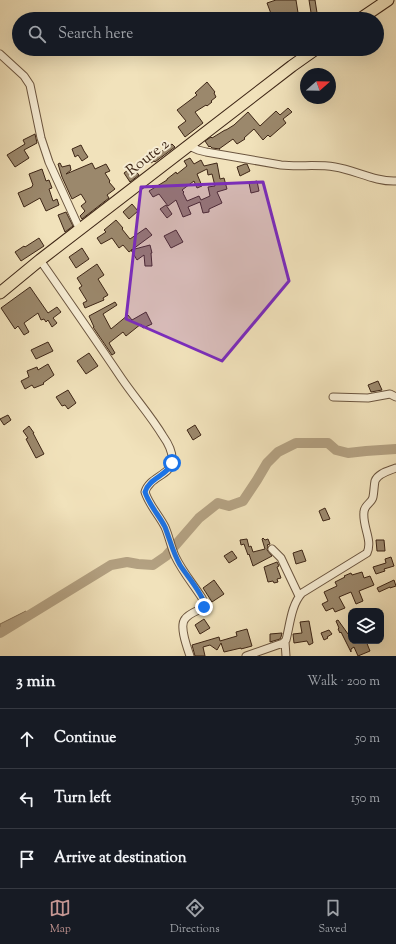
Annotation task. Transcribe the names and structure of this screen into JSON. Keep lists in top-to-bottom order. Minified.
{"streets":{"highway":["Route 2"]},"north":"right","page":{"search":"Search here","heading":["3 min","Walk · 200 m"],"list":[["Continue","50 m"],["Turn left","150 m"],"Arrive at destination"],"nav":["Map","Directions","Saved"]}}
